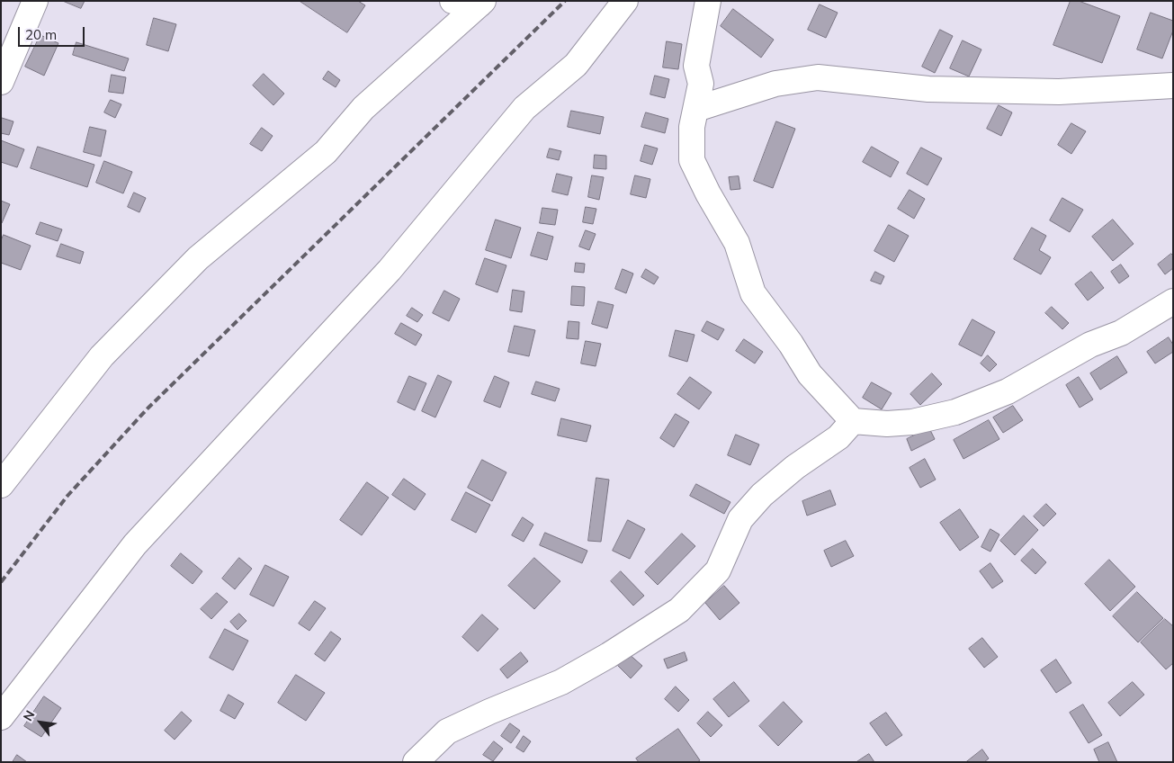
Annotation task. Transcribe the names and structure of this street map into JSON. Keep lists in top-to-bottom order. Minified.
{"scale_bar":"20 m","north":"top left"}
